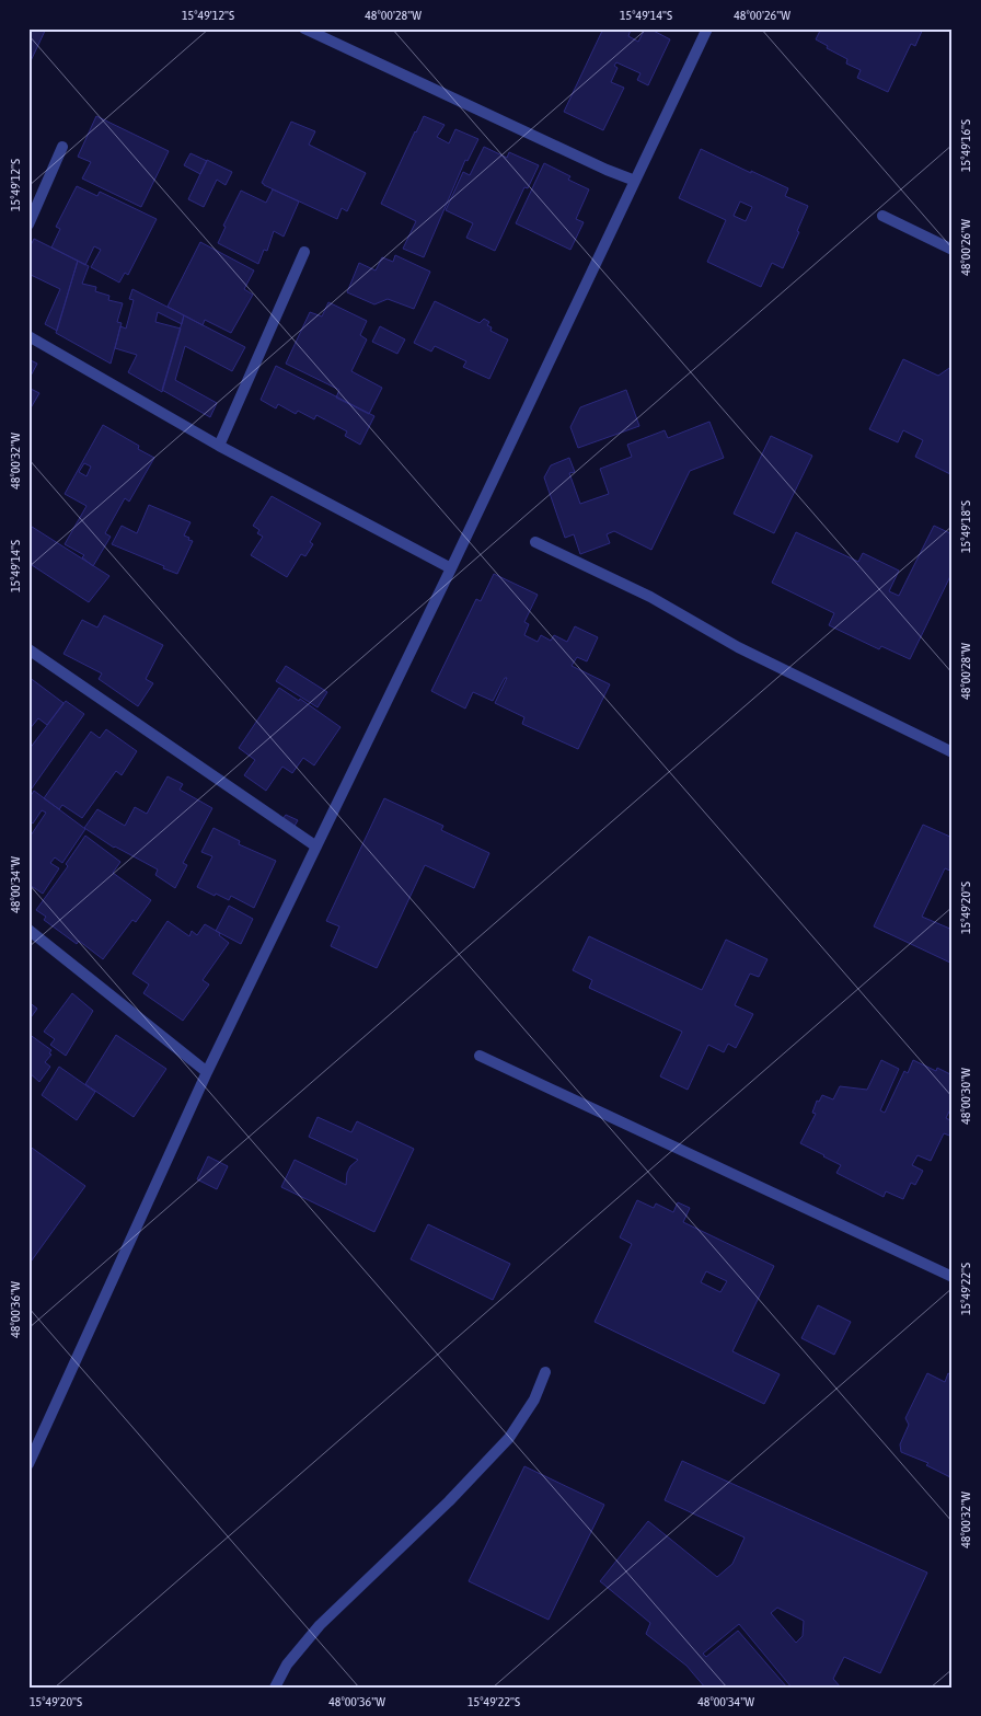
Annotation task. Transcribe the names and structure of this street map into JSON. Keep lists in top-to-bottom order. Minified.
{"coordinates":["15°49'12\"S","48°00'28\"W","15°49'14\"S","48°00'26\"W","15°49'16\"S","48°00'32\"W","15°49'18\"S","48°00'34\"W","15°49'20\"S","48°00'30\"W","15°49'22\"S","48°00'36\"W"]}
